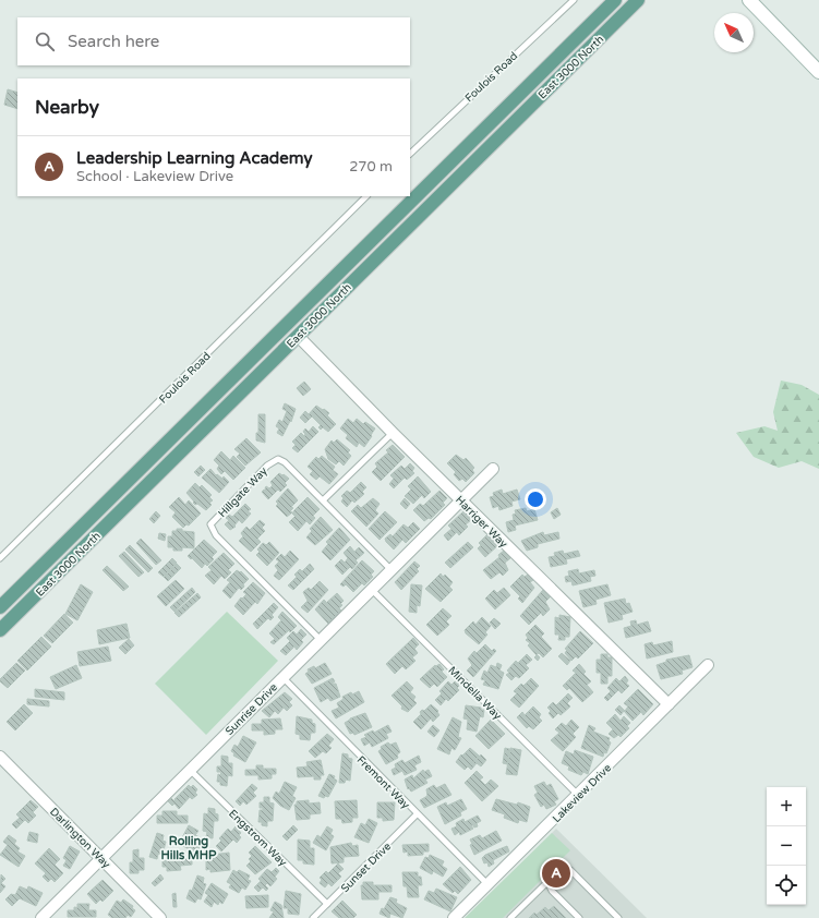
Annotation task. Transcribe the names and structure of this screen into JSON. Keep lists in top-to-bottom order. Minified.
{"streets":{"main road":["East 3000 North"],"street":["Harriger Way","Sunrise Drive","Lakeview Drive","Darlington Way"],"lane":["Foulois Road","Hillgate Way","Mindella Way","Fremont Way","Engstrom Way","Sunset Drive"]},"crossings":[["East 3000 North","Harriger Way"],["Hillgate Way","Sunrise Drive"],["Harriger Way","Sunrise Drive"],["Harriger Way","Lakeview Drive"],["Mindella Way","Sunrise Drive"],["Mindella Way","Lakeview Drive"],["Sunrise Drive","Fremont Way"],["Sunrise Drive","Darlington Way"],["Sunrise Drive","Engstrom Way"],["Fremont Way","Lakeview Drive"],["Fremont Way","Sunset Drive"],["Engstrom Way","Sunset Drive"]],"districts":["Rolling Hills MHP"],"north":"top left","page":{"search":"Search here","heading":"Nearby","list":[{"mark":"A","name":"Leadership Learning Academy","note":"School · Lakeview Drive","value":"270 m"}],"map_buttons":["+","−"],"pins":"A"}}
